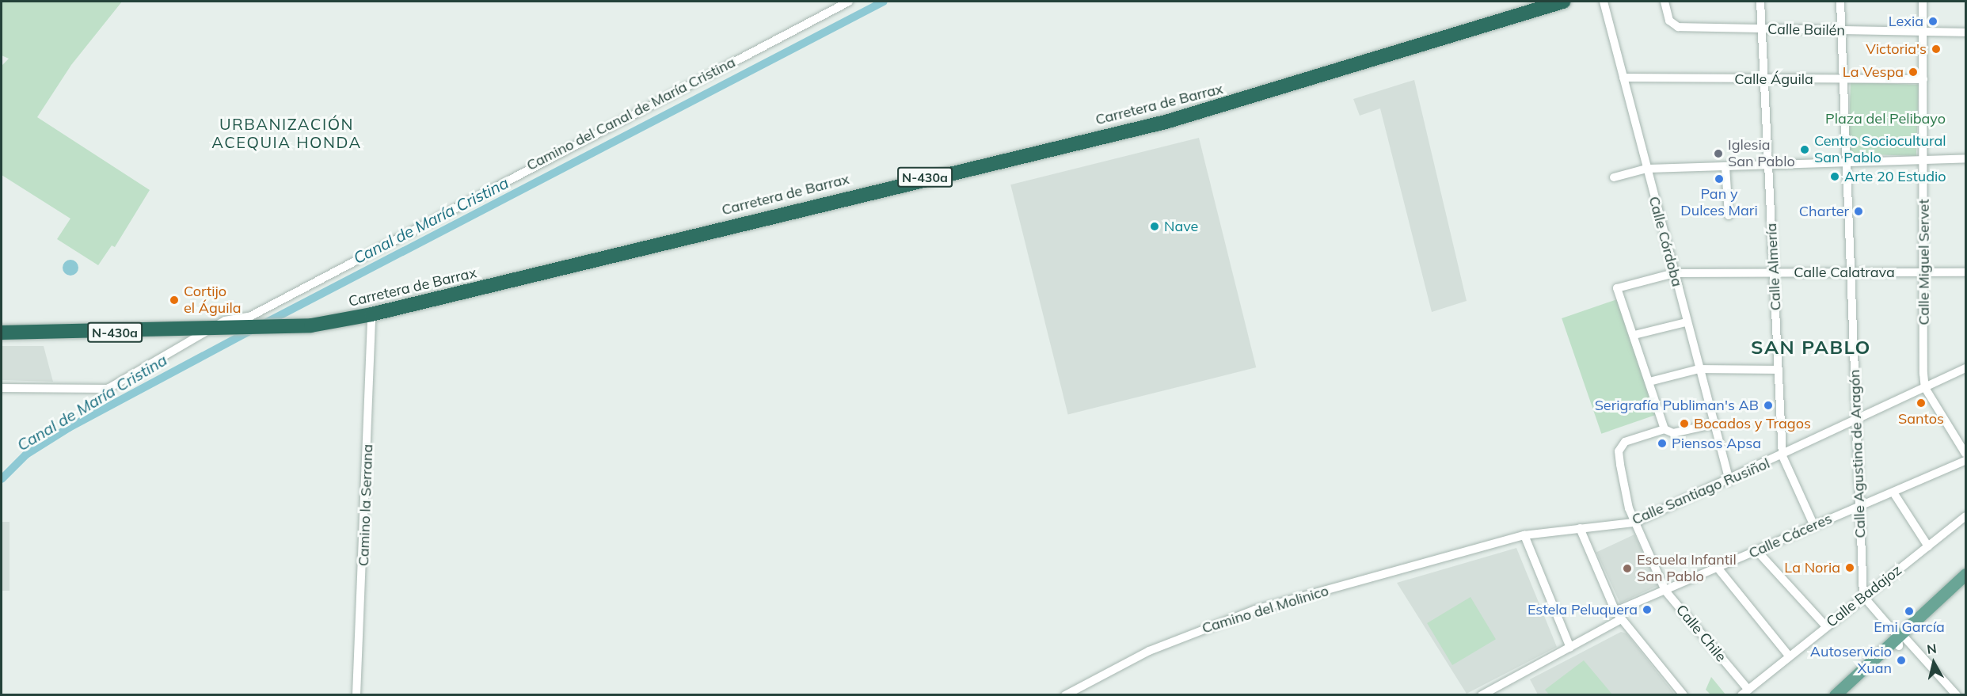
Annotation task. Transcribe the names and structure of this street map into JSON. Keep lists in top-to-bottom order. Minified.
{"streets":{"highway":["Carretera de Barrax","N-430a"],"street":["Calle Bailén","Calle Águila","Camino del Canal de María Cristina","Calle Córdoba","Calle Miguel Servet","Calle Almería","Calle Calatrava","Calle Agustina de Aragón","Calle Santiago Rusiñol","Camino la Serrana","Calle Cáceres","Calle Badajoz","Camino del Molinico","Calle Chile"]},"crossings":[["Calle Bailén","Calle Miguel Servet"],["Calle Bailén","Calle Almería"],["Calle Bailén","Calle Agustina de Aragón"],["Calle Águila","Calle Córdoba"],["Calle Águila","Calle Miguel Servet"],["Calle Águila","Calle Almería"],["Calle Águila","Calle Agustina de Aragón"],["Carretera de Barrax","Camino del Canal de María Cristina"],["Carretera de Barrax","Camino la Serrana"],["Calle Córdoba","Calle Calatrava"],["Calle Córdoba","Calle Santiago Rusiñol"],["Calle Córdoba","Calle Chile"],["Calle Miguel Servet","Calle Calatrava"],["Calle Miguel Servet","Calle Santiago Rusiñol"],["Calle Almería","Calle Calatrava"],["Calle Almería","Calle Santiago Rusiñol"],["Calle Almería","Calle Cáceres"],["Calle Calatrava","Calle Agustina de Aragón"],["Calle Calatrava","Calle Chile"],["Calle Agustina de Aragón","Calle Santiago Rusiñol"],["Calle Agustina de Aragón","Calle Cáceres"],["Calle Agustina de Aragón","Calle Badajoz"],["Calle Santiago Rusiñol","Camino del Molinico"],["Calle Santiago Rusiñol","Calle Chile"],["Calle Cáceres","Calle Chile"],["Calle Badajoz","Calle Chile"]],"districts":["URBANIZACIÓN ACEQUIA HONDA","SAN PABLO"],"water":["Canal de María Cristina"],"parks":["Plaza del Pelibayo"],"places":["Lexia","Victoria's","La Vespa","Centro Sociocultural San Pablo","Iglesia San Pablo","Arte 20 Estudio","Pan y Dulces Mari","Charter","Nave","Cortijo el Águila","Santos","Serigrafía Publiman's AB","Bocados y Tragos","Piensos Apsa","La Noria","Escuela Infantil San Pablo","Estela Peluquera","Emi García","Autoservicio Xuan"],"north":"top"}
